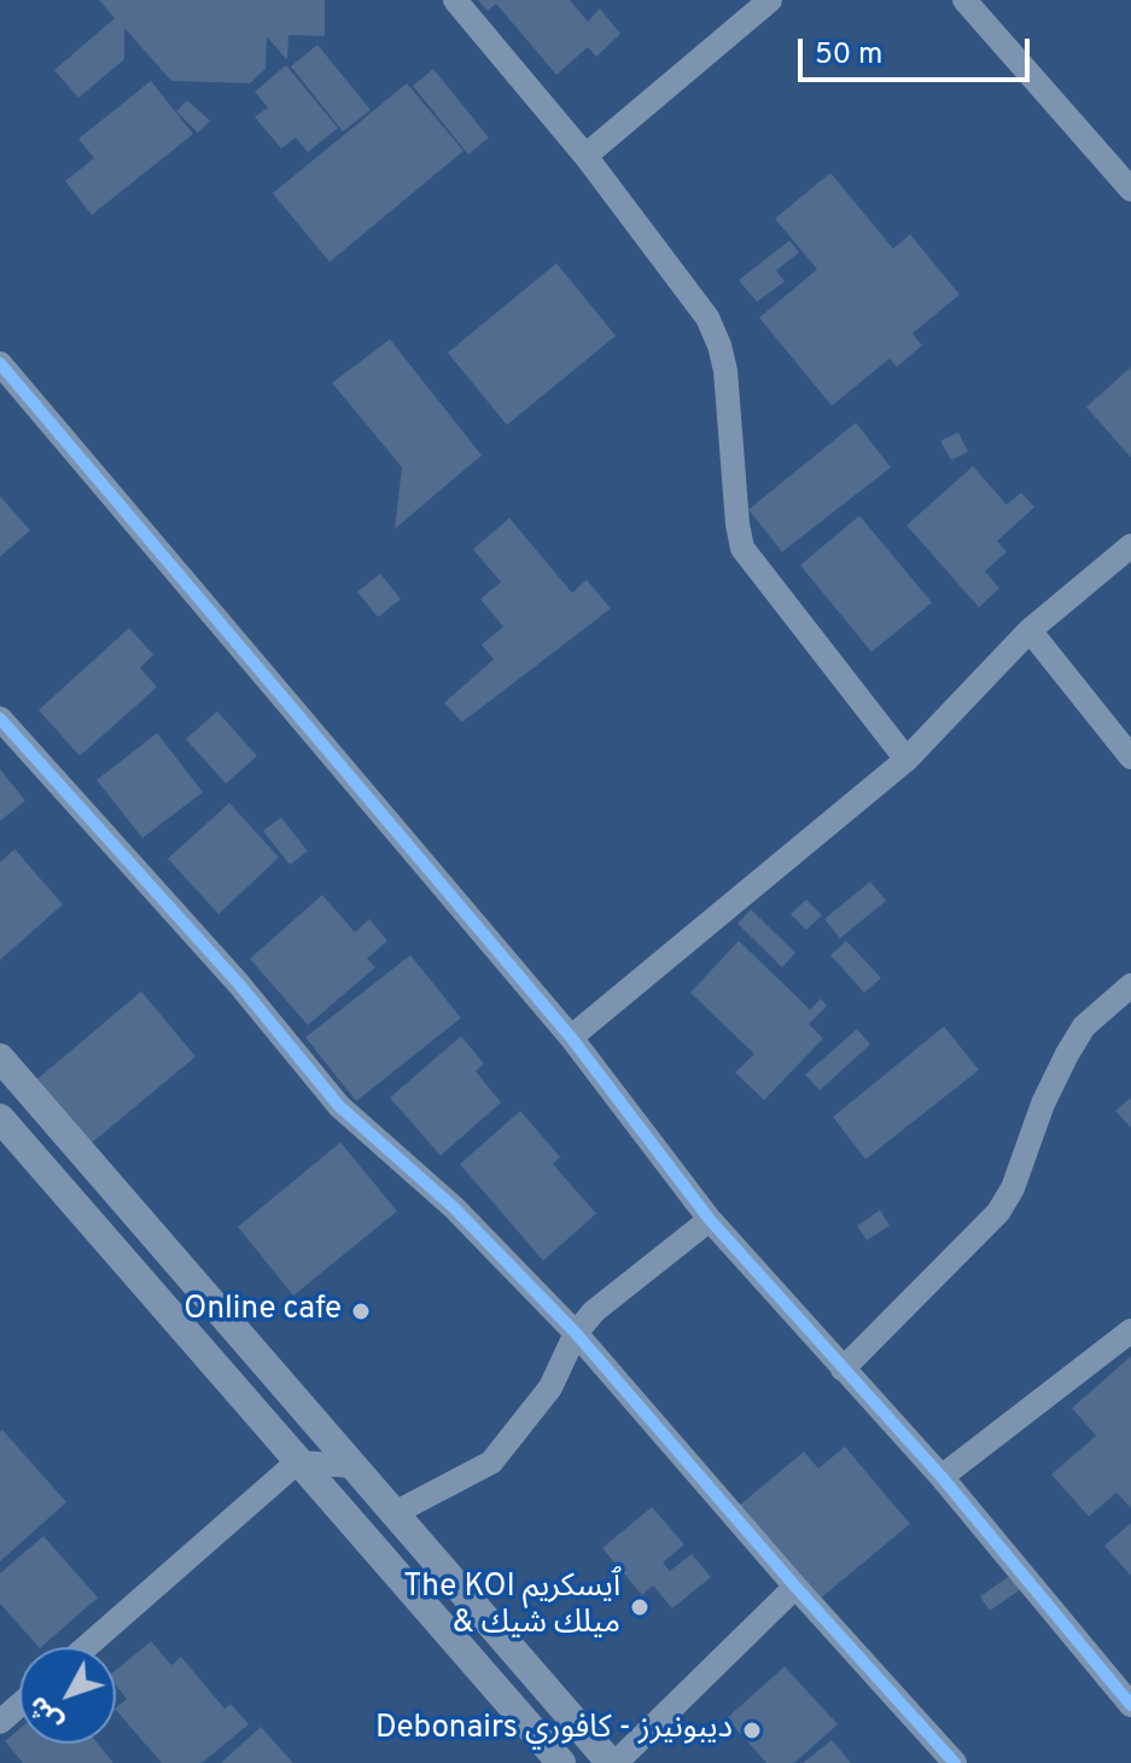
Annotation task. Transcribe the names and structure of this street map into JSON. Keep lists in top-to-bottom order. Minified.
{"places":["Online cafe","The KOI ٱيسكريم & ميلك شيك","Debonairs ديبونيرز - كافوري"],"scale_bar":"50 m","north":"bottom left"}
